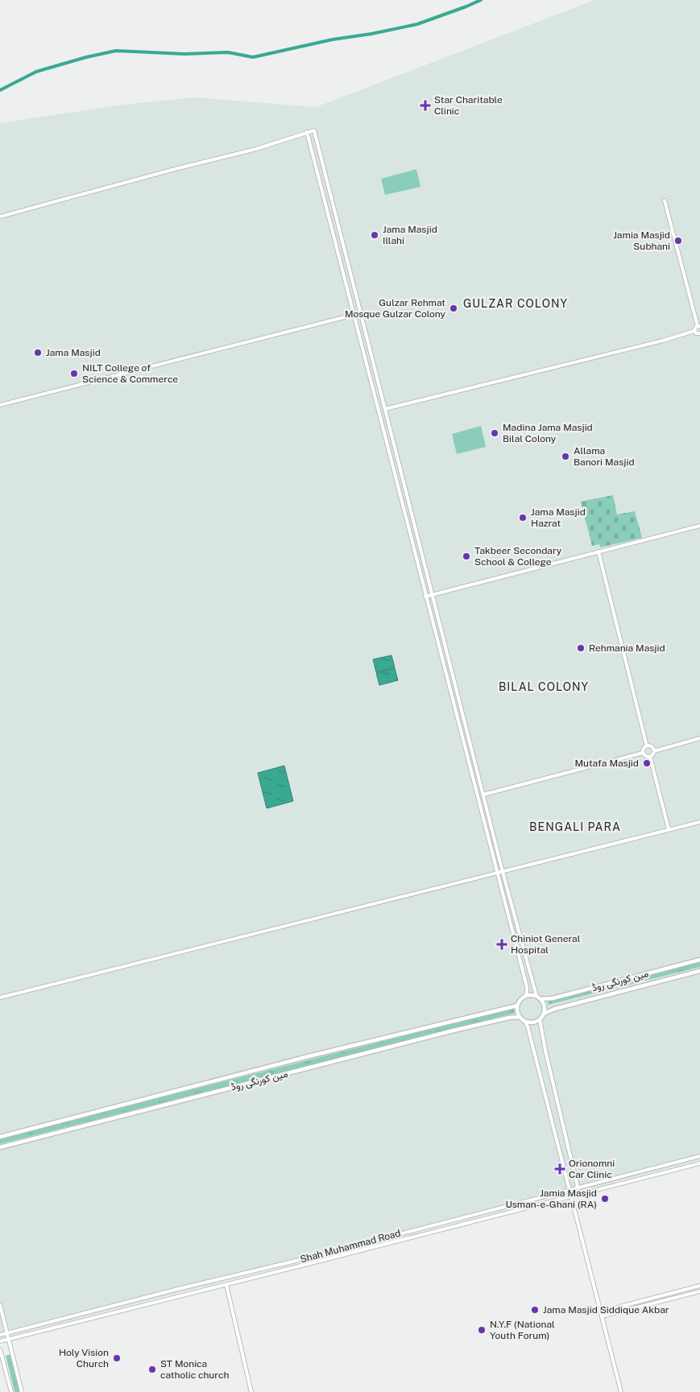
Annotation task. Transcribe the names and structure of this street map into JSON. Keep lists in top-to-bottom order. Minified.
{"streets":{"main road":["مین کورنگی روڈ"],"street":["Shah Muhammad Road"]},"districts":["GULZAR COLONY","BILAL COLONY","BENGALI PARA"],"places":{"health":["Star Charitable Clinic","Chiniot General Hospital","Orionomni Car Clinic"],"other":["Jama Masjid Illahi","Jamia Masjid Subhani","Gulzar Rehmat Mosque Gulzar Colony","Jama Masjid","NILT College of Science & Commerce","Madina Jama Masjid Bilal Colony","Allama Banori Masjid","Jama Masjid Hazrat","Takbeer Secondary School & College","Rehmania Masjid","Mutafa Masjid","Jamia Masjid Usman-e-Ghani (RA)","Jama Masjid Siddique Akbar","N.Y.F (National Youth Forum)","Holy Vision Church","ST Monica catholic church"]}}
